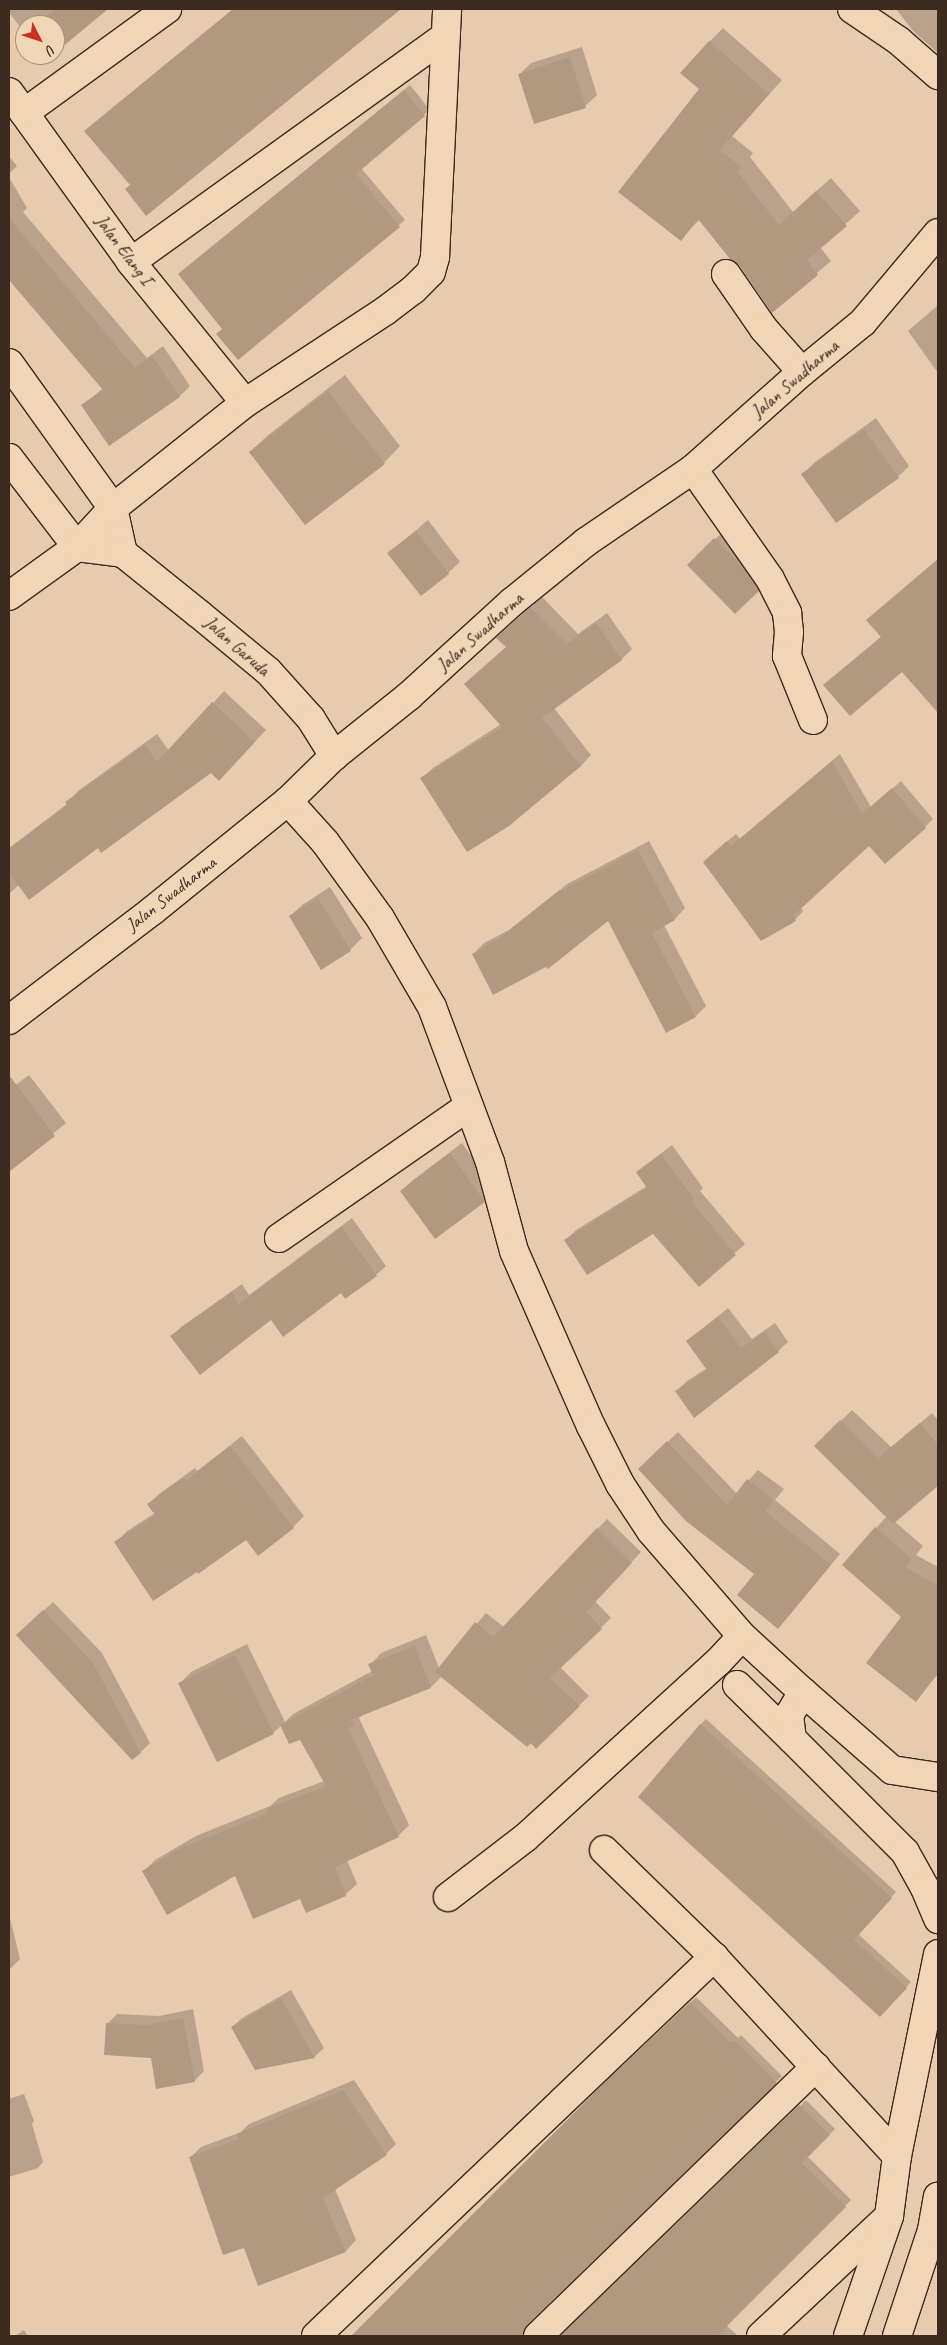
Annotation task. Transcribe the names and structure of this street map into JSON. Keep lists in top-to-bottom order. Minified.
{"streets":{"street":["Jalan Elang I","Jalan Swadharma","Jalan Garuda"]},"crossings":[["Jalan Swadharma","Jalan Garuda"]],"north":"bottom right"}
